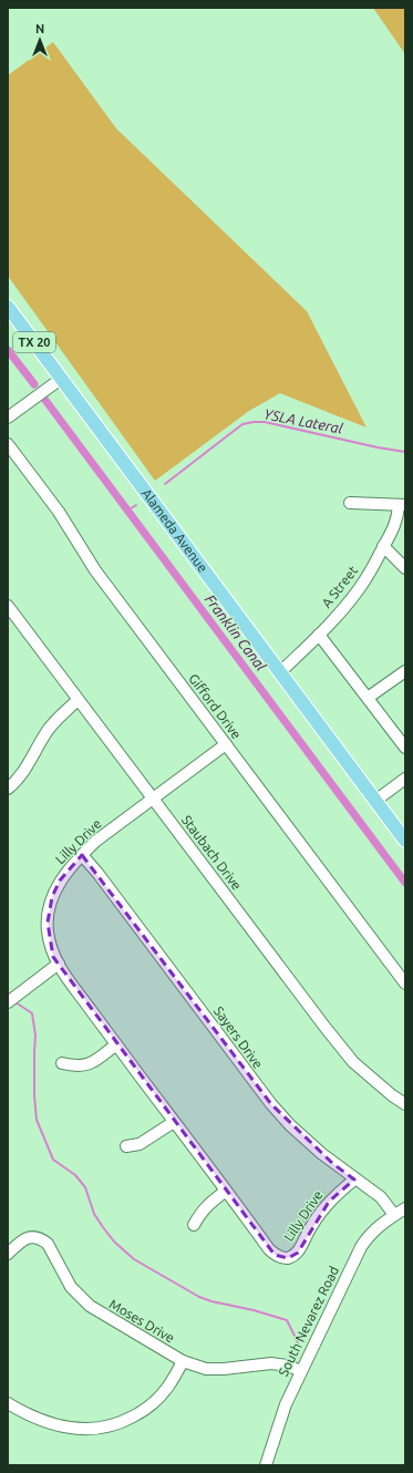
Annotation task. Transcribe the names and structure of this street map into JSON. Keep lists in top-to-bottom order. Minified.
{"streets":{"main road":["TX 20","Alameda Avenue"],"street":["A Street","Gifford Drive","Lilly Drive","Staubach Drive","Sayers Drive","Moses Drive","South Nevarez Road"]},"crossings":[["Alameda Avenue","A Street"],["Gifford Drive","Lilly Drive"],["Lilly Drive","Staubach Drive"],["Lilly Drive","Sayers Drive"],["Sayers Drive","South Nevarez Road"],["Moses Drive","South Nevarez Road"]],"water":["YSLA Lateral","Franklin Canal"],"north":"top"}
